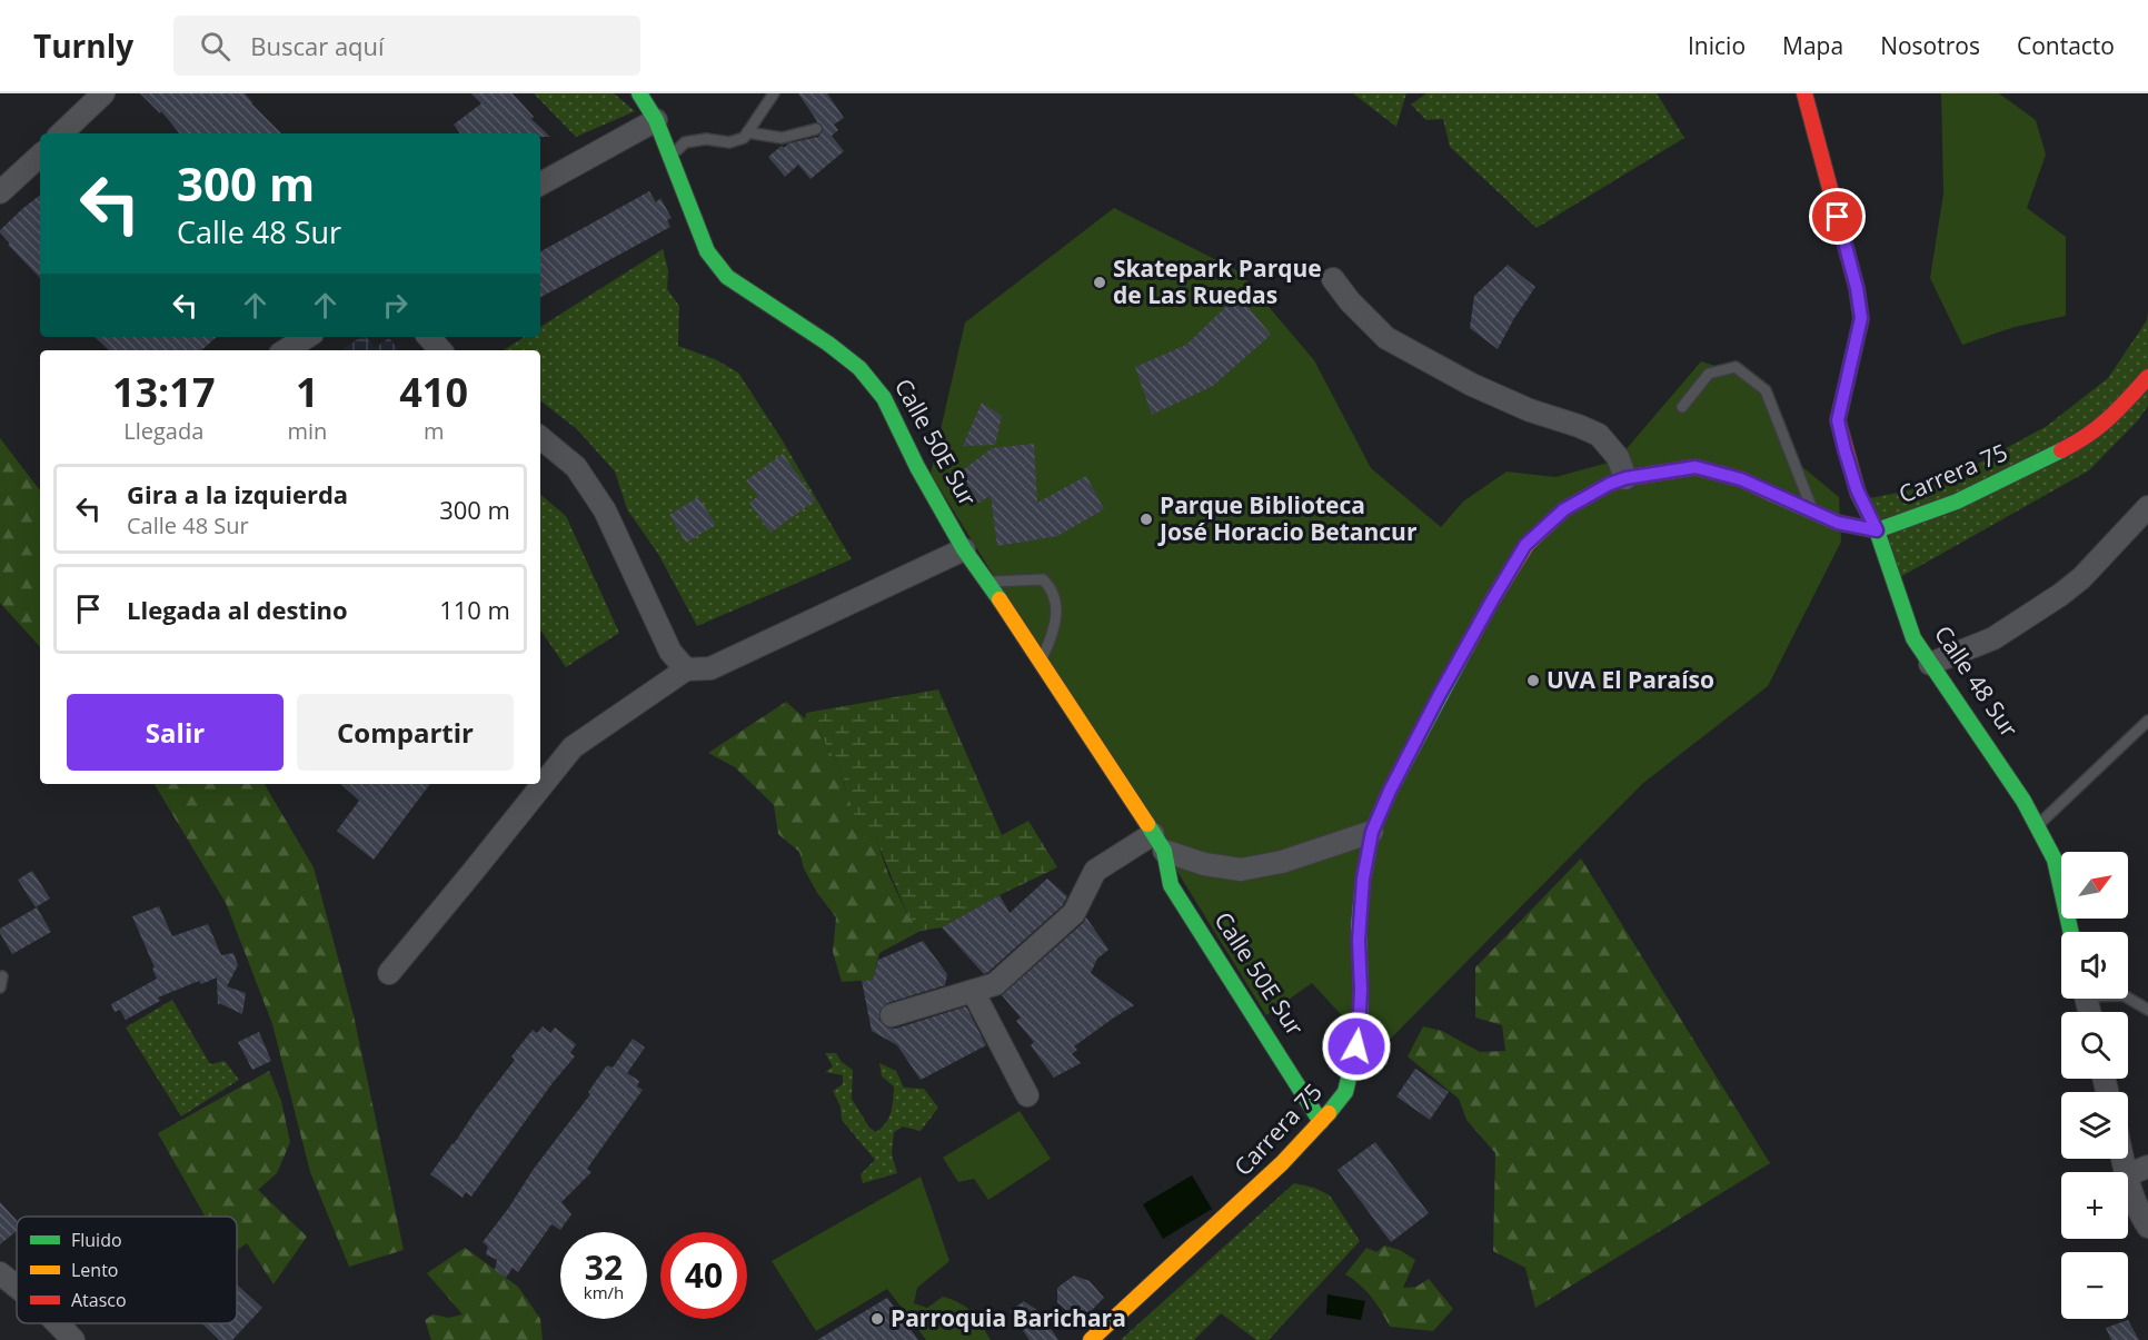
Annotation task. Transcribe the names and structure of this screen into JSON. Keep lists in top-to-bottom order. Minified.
{"streets":{"street":["Calle 50E Sur","Carrera 75","Calle 48 Sur"]},"crossings":[["Calle 50E Sur","Carrera 75"],["Carrera 75","Calle 48 Sur"]],"places":["Skatepark Parque de Las Ruedas","Parque Biblioteca José Horacio Betancur","UVA El Paraíso","Parroquia Barichara"],"legend":["Fluido","Lento","Atasco"],"north":"top right","page":{"header":"Turnly","search":"Buscar aquí","nav":["Inicio","Mapa","Nosotros","Contacto"],"turn":["300 m","Calle 48 Sur"],"eta":["13:17","Llegada","1","min","410","m"],"list":[{"name":"Gira a la izquierda","note":"Calle 48 Sur","value":"300 m"},{"name":"Llegada al destino","value":"110 m"}],"buttons":["Salir","Compartir"],"map_buttons":["+","−"],"speed":"32 km/h","limit":"40"}}
